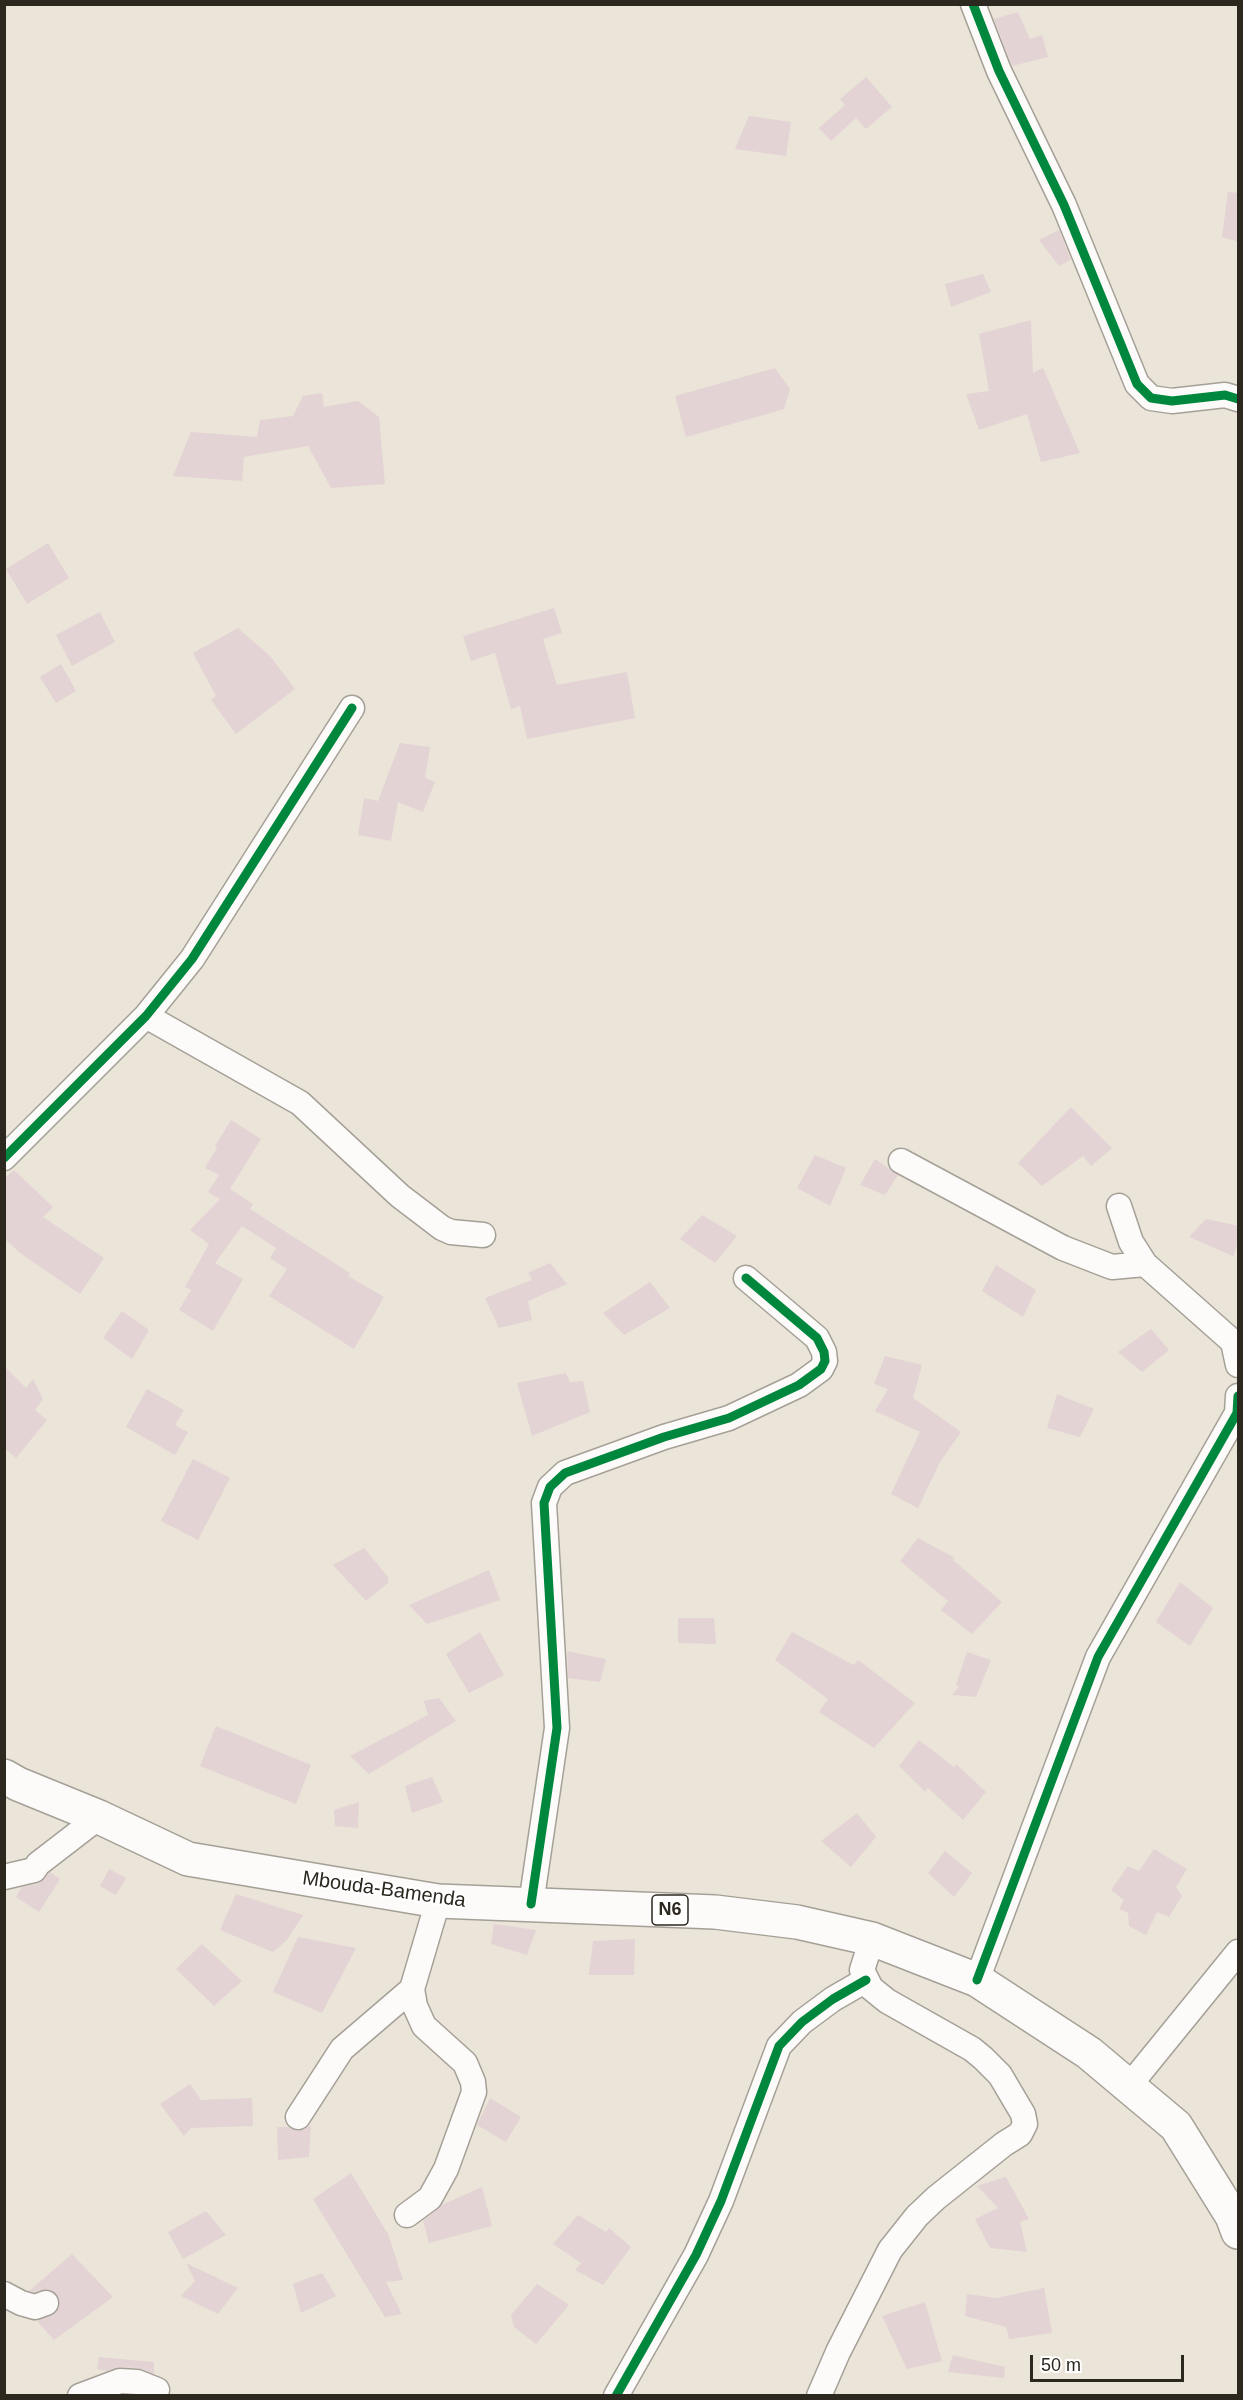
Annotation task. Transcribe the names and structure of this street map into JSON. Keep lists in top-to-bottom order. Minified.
{"streets":{"highway":["Mbouda-Bamenda","N6"]},"scale_bar":"50 m"}
